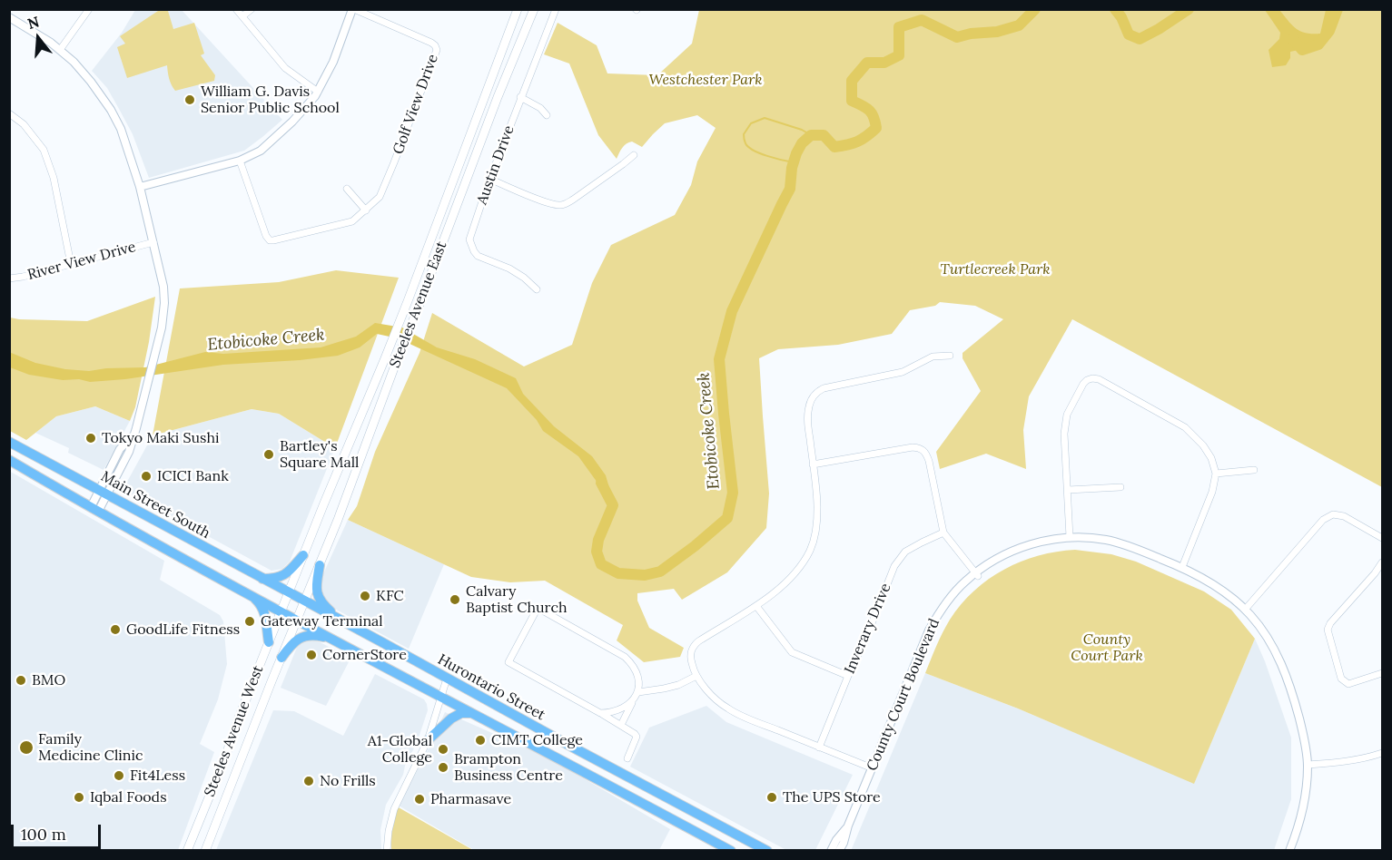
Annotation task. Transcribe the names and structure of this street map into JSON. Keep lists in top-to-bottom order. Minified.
{"streets":{"main road":["Steeles Avenue East","Main Street South","Hurontario Street","Steeles Avenue West"],"street":["Golf View Drive","Austin Drive","River View Drive","Inverary Drive","County Court Boulevard"]},"crossings":[["Steeles Avenue East","Main Street South"],["Steeles Avenue East","Hurontario Street"],["Steeles Avenue East","Steeles Avenue West"],["Main Street South","Hurontario Street"],["Hurontario Street","Steeles Avenue West"]],"water":["Etobicoke Creek"],"parks":["Westchester Park","Turtlecreek Park","County Court Park"],"places":["William G. Davis Senior Public School","Tokyo Maki Sushi","Bartley's Square Mall","ICICI Bank","KFC","Calvary Baptist Church","Gateway Terminal","GoodLife Fitness","CornerStore","BMO","CIMT College","Family Medicine Clinic","A1-Global College","Brampton Business Centre","Fit4Less","No Frills","Iqbal Foods","The UPS Store","Pharmasave"],"scale_bar":"100 m","north":"top"}
